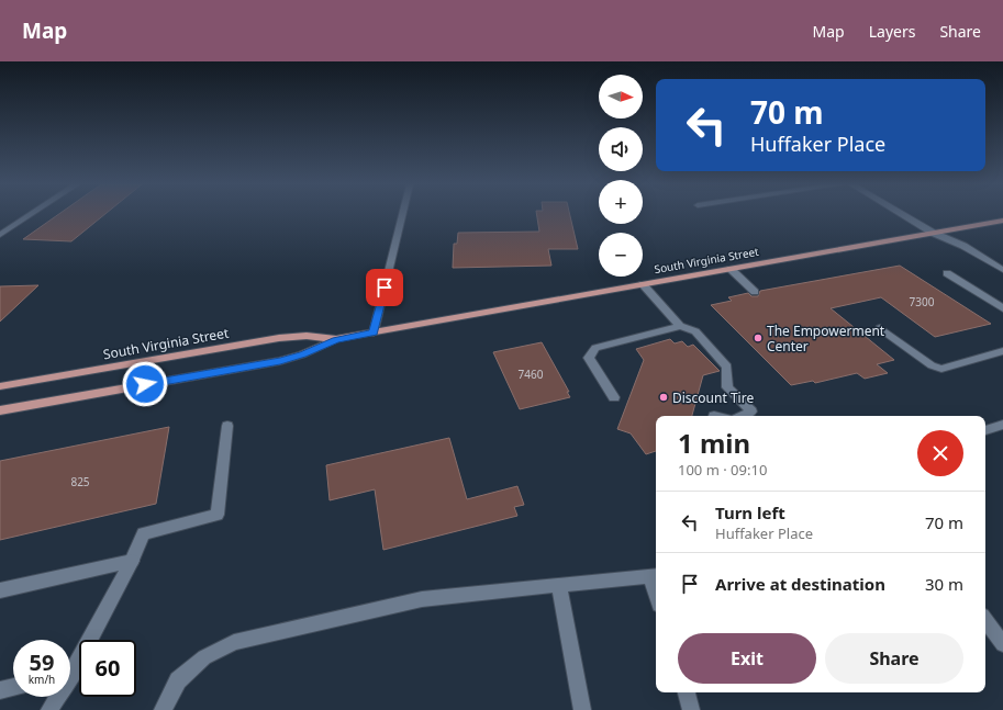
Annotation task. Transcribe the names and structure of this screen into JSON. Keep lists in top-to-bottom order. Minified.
{"streets":{"main road":["South Virginia Street"]},"places":["The Empowerment Center","Discount Tire"],"house_numbers":["7300","7460","825"],"north":"right","page":{"header":"Map","nav":["Map","Layers","Share"],"map_buttons":["+","−"],"turn":["70 m","Huffaker Place"],"heading":["1 min","100 m · 09:10"],"list":[{"name":"Turn left","note":"Huffaker Place","value":"70 m"},{"name":"Arrive at destination","value":"30 m"}],"buttons":["Exit","Share"],"speed":"59 km/h","limit":"60"}}
